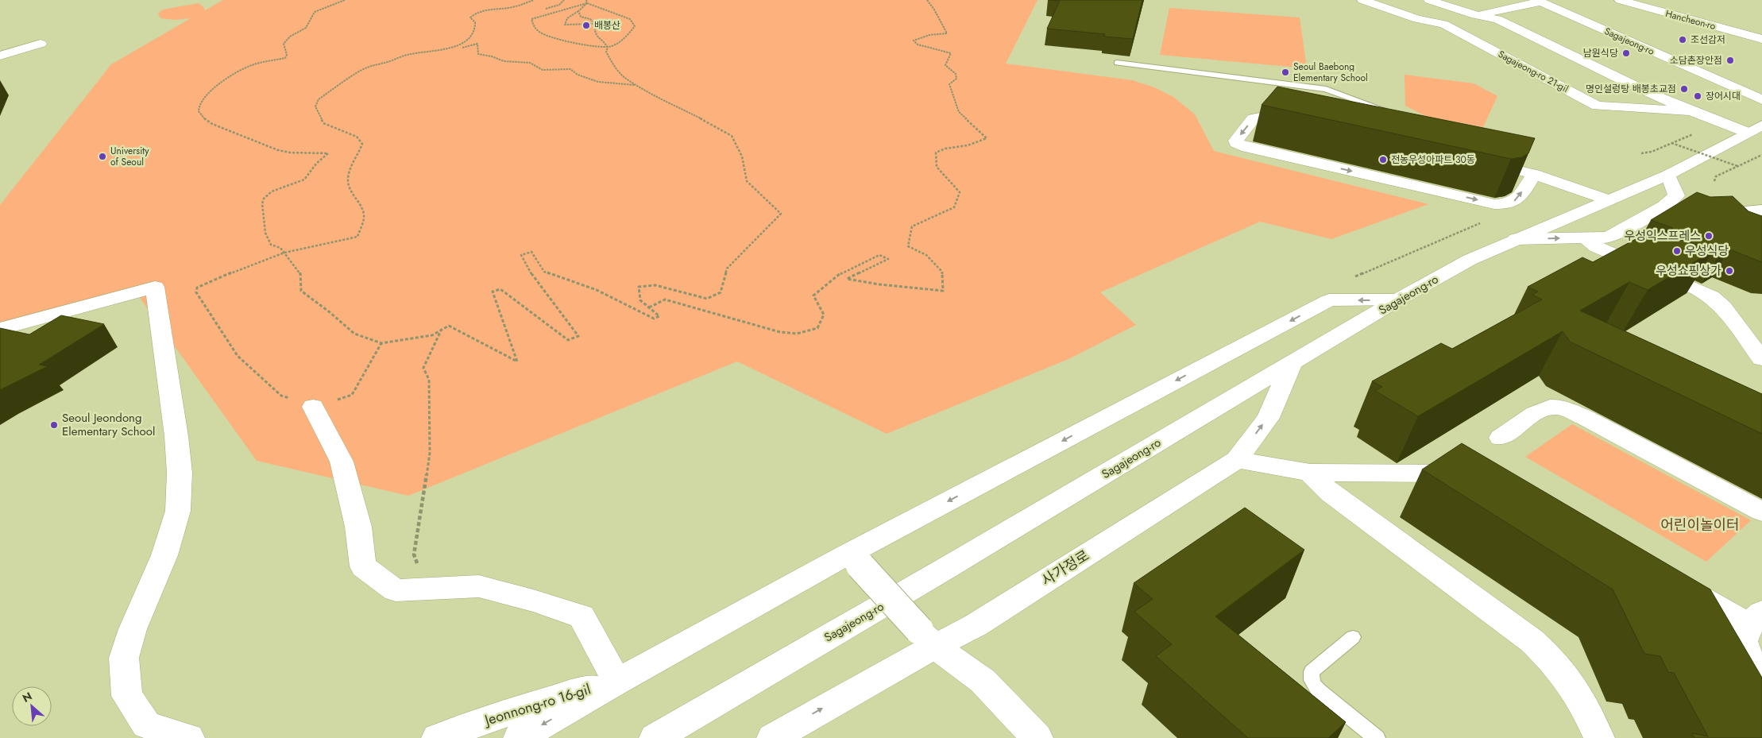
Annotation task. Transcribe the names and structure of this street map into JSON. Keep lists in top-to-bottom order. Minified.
{"streets":{"street":["Hancheon-ro","Sagajeong-ro","Sagajeong-ro 21-gil","사가정로","Jeonnong-ro 16-gil"]},"crossings":[["Sagajeong-ro","Sagajeong-ro 21-gil"],["Sagajeong-ro","사가정로"]],"parks":["어린이놀이터"],"places":["배봉산","조선감저","남원식당","소담촌장안점","Seoul Baebong Elementary School","명인설렁탕 배봉초교점","장어시대","University of Seoul","전농우성아파트 30동","우성익스프레스","우성식당","우성쇼핑상가","Seoul Jeondong Elementary School"],"north":"top left"}
